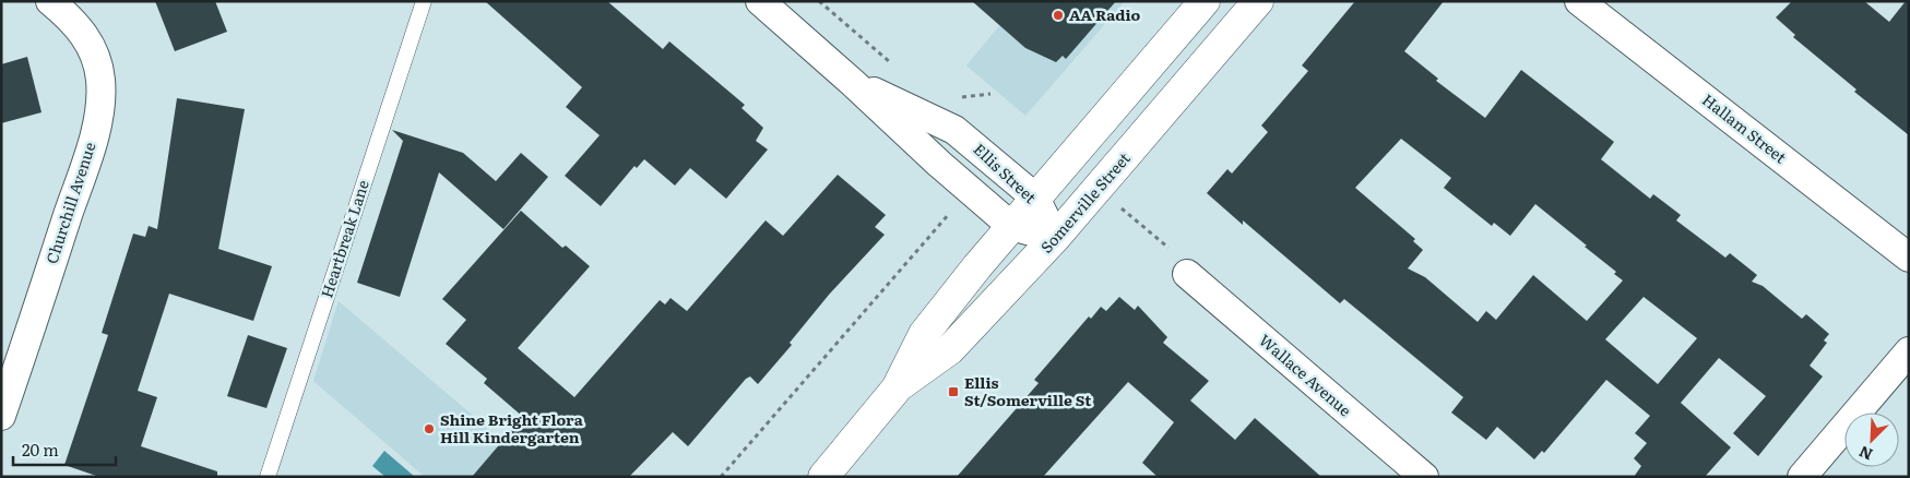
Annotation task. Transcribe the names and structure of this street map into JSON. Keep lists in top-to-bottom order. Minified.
{"streets":{"street":["Hallam Street","Ellis Street","Churchill Avenue","Somerville Street","Wallace Avenue"],"lane":["Heartbreak Lane"]},"crossings":[["Ellis Street","Somerville Street"]],"places":{"other":["AA Radio","Shine Bright Flora Hill Kindergarten"],"transit":["Ellis St/Somerville St"]},"scale_bar":"20 m","north":"bottom left"}
